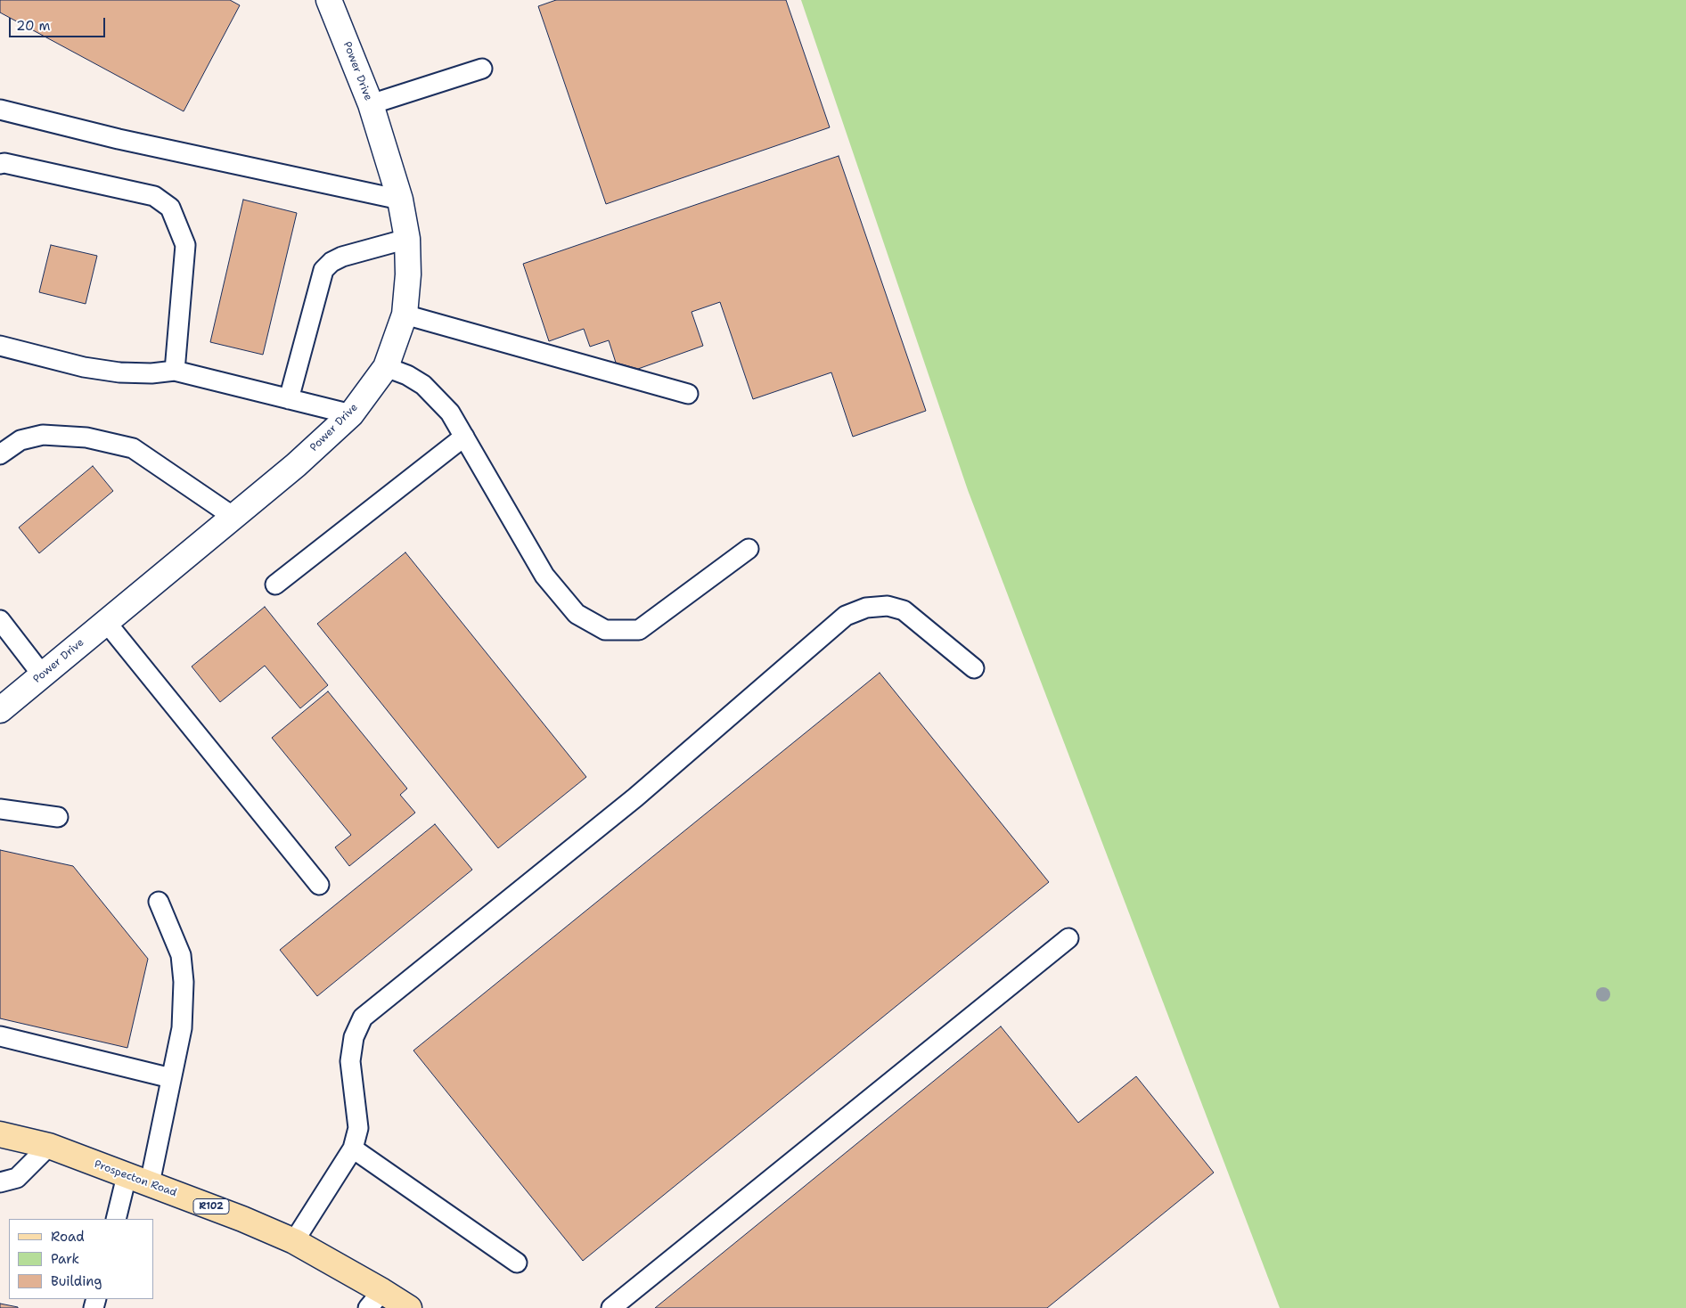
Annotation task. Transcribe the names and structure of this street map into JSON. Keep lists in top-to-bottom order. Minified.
{"streets":{"main road":["Prospecton Road","R102"],"street":["Power Drive"]},"legend":["Road","Park","Building"],"scale_bar":"20 m"}
